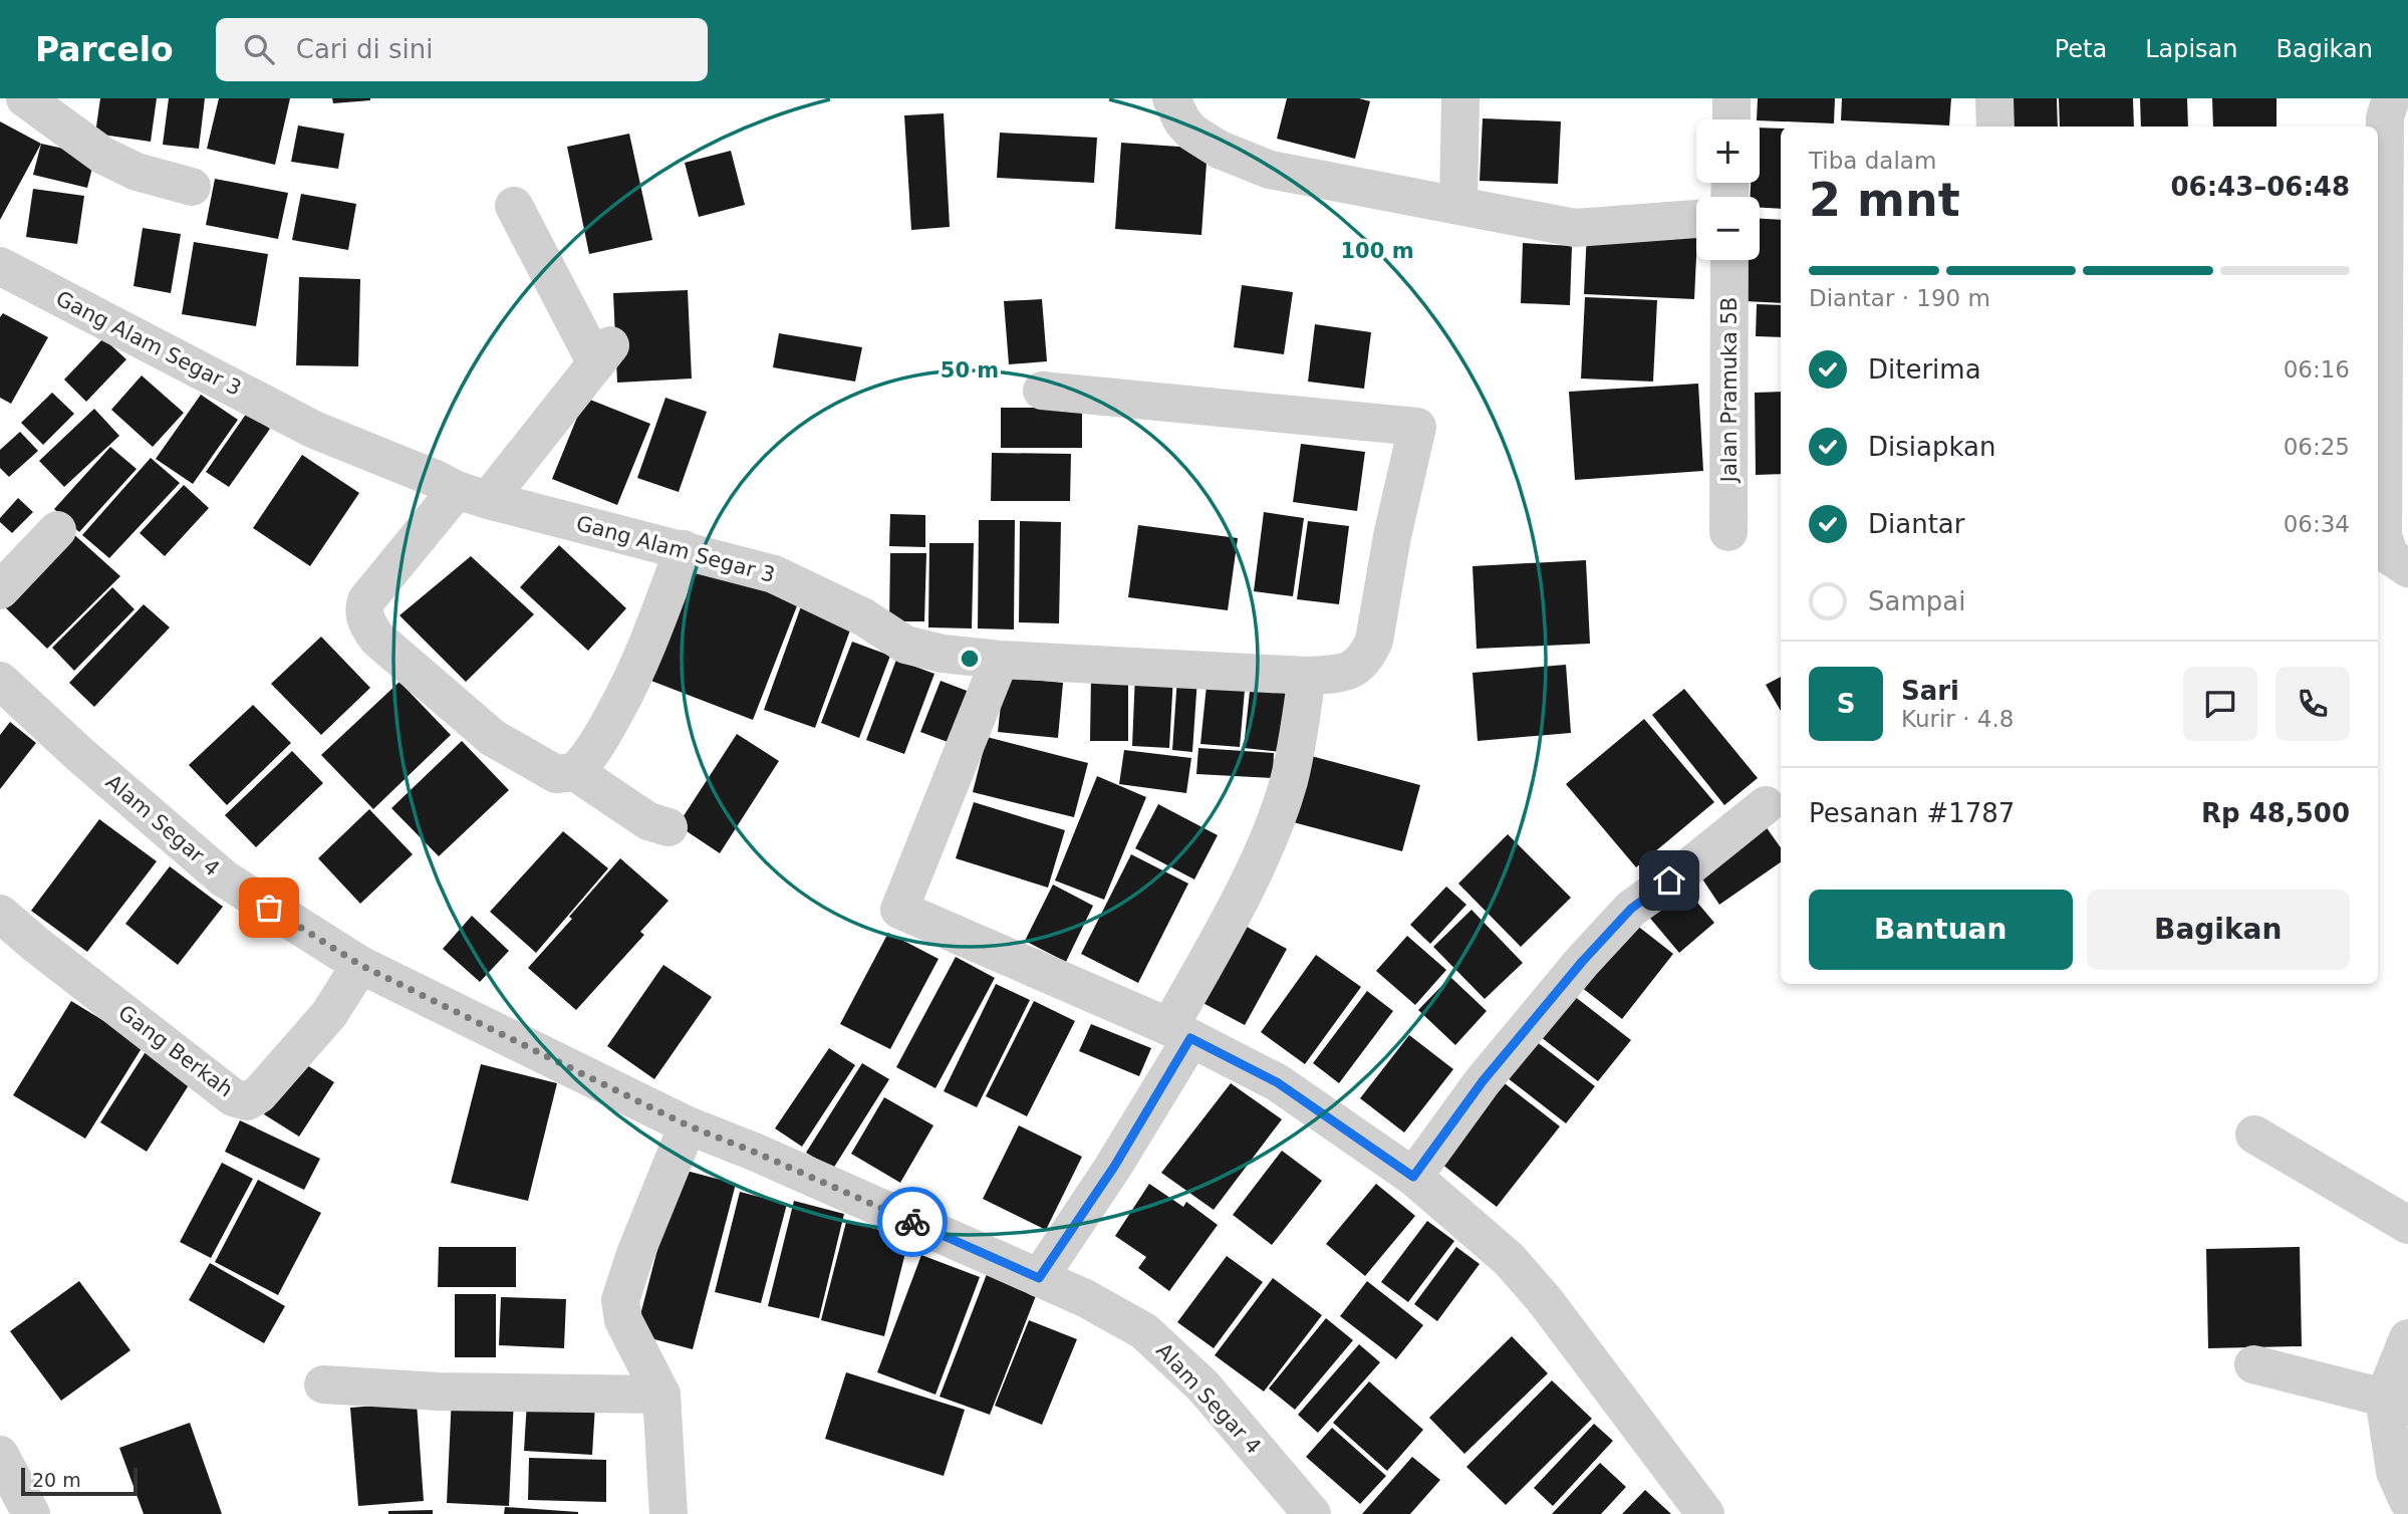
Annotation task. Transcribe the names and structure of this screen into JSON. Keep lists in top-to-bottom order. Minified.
{"streets":{"street":["Gang Alam Segar 3","Jalan Pramuka 5B","Alam Segar 4","Gang Berkah"]},"crossings":[["Alam Segar 4","Gang Berkah"]],"scale_bar":"20 m","page":{"header":"Parcelo","search":"Cari di sini","nav":["Peta","Lapisan","Bagikan"],"map_buttons":["+","−"],"heading":["2 mnt","Tiba dalam","06:43–06:48"],"panel":["Sari","Kurir · 4.8","Pesanan #1787","Rp 48,500"],"bar":"Diantar · 190 m","list":[["Diterima","06:16"],["Disiapkan","06:25"],["Diantar","06:34"],"Sampai"],"round":"S","buttons":["Bantuan","Bagikan"],"scale":"20 m"},"rings":["100 m","50 m"]}
